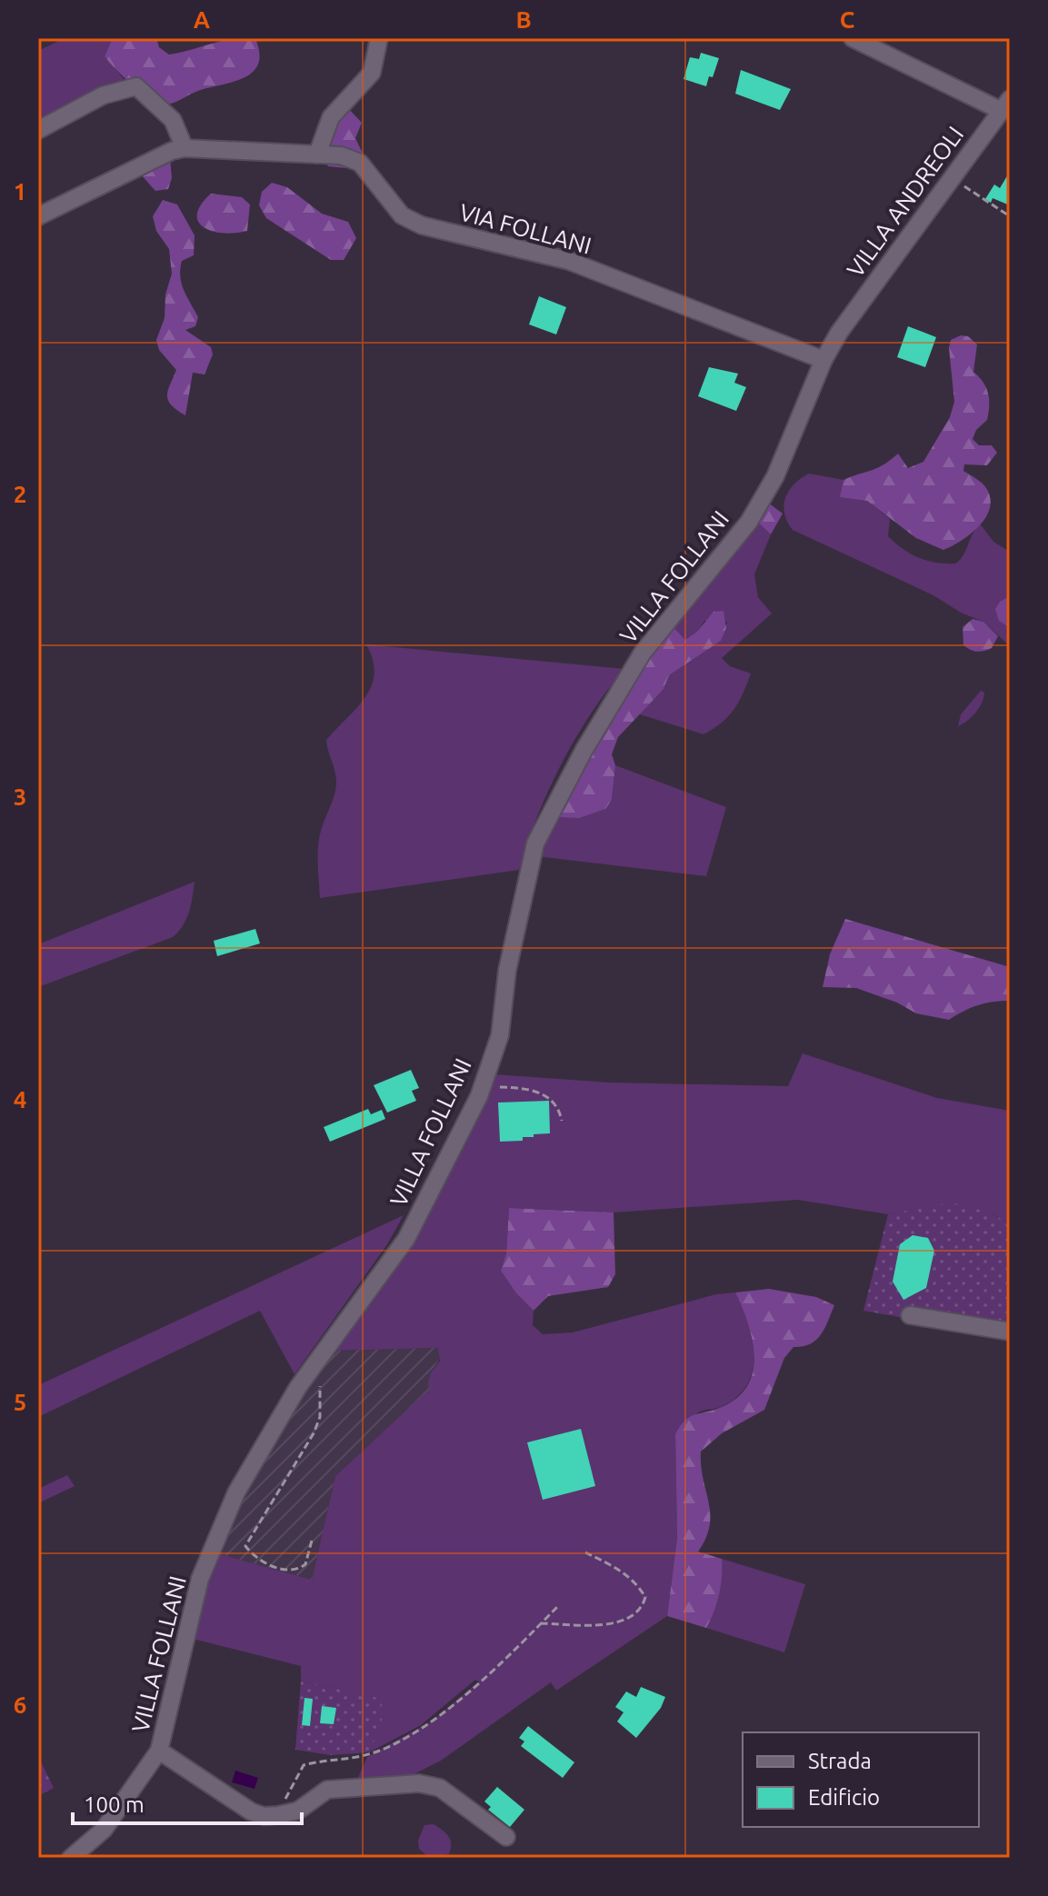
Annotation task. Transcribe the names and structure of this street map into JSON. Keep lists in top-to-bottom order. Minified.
{"streets":{"street":["VILLA ANDREOLI","VIA FOLLANI","VILLA FOLLANI"]},"crossings":[["VILLA ANDREOLI","VILLA FOLLANI"],["VIA FOLLANI","VILLA FOLLANI"]],"legend":["Strada","Edificio"],"scale_bar":"100 m","grid":{"columns":["A","B","C"],"rows":["1","2","3","4","5","6"]}}
